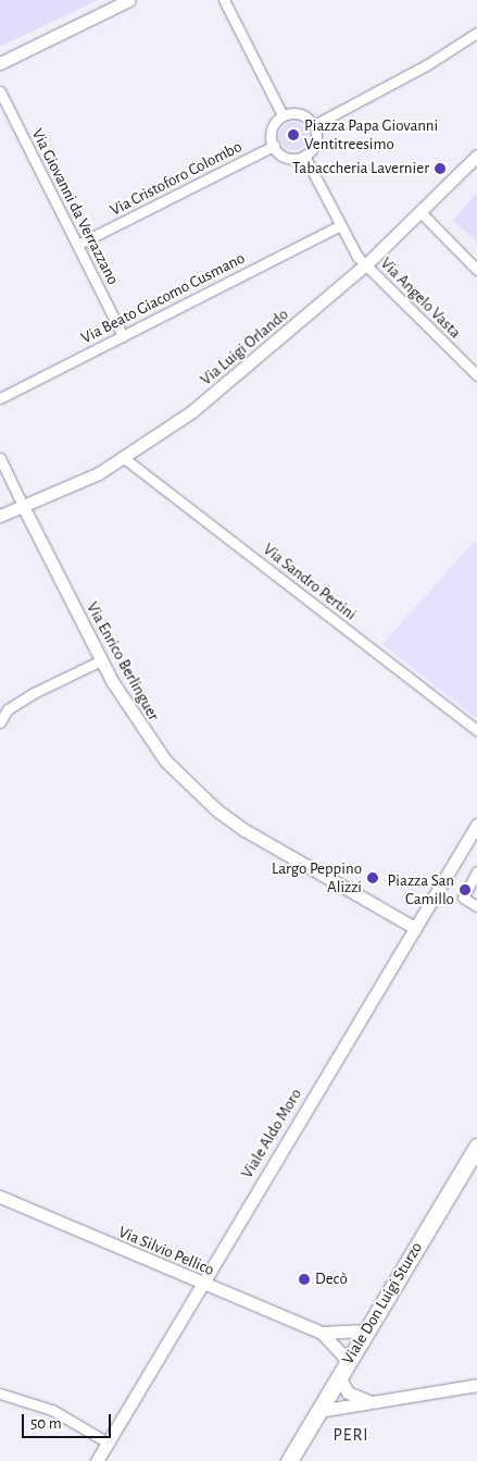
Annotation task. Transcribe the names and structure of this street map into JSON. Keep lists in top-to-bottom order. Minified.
{"streets":{"main road":["Viale Don Luigi Sturzo"],"street":["Via Cristoforo Colombo","Via Giovanni da Verrazzano","Via Beato Giacomo Cusmano","Via Angelo Vasta","Via Luigi Orlando","Via Sandro Pertini","Via Enrico Berlinguer","Viale Aldo Moro","Via Silvio Pellico"]},"crossings":[["Via Cristoforo Colombo","Via Giovanni da Verrazzano"],["Via Cristoforo Colombo","Via Angelo Vasta"],["Via Giovanni da Verrazzano","Via Beato Giacomo Cusmano"],["Via Beato Giacomo Cusmano","Via Angelo Vasta"],["Via Angelo Vasta","Via Luigi Orlando"],["Via Luigi Orlando","Via Sandro Pertini"],["Via Luigi Orlando","Via Enrico Berlinguer"],["Via Enrico Berlinguer","Viale Aldo Moro"],["Viale Aldo Moro","Via Silvio Pellico"]],"districts":["PERI"],"places":["Piazza Papa Giovanni Ventitreesimo","Tabaccheria Lavernier","Largo Peppino Alizzi","Piazza San Camillo","Decò"],"scale_bar":"50 m"}
